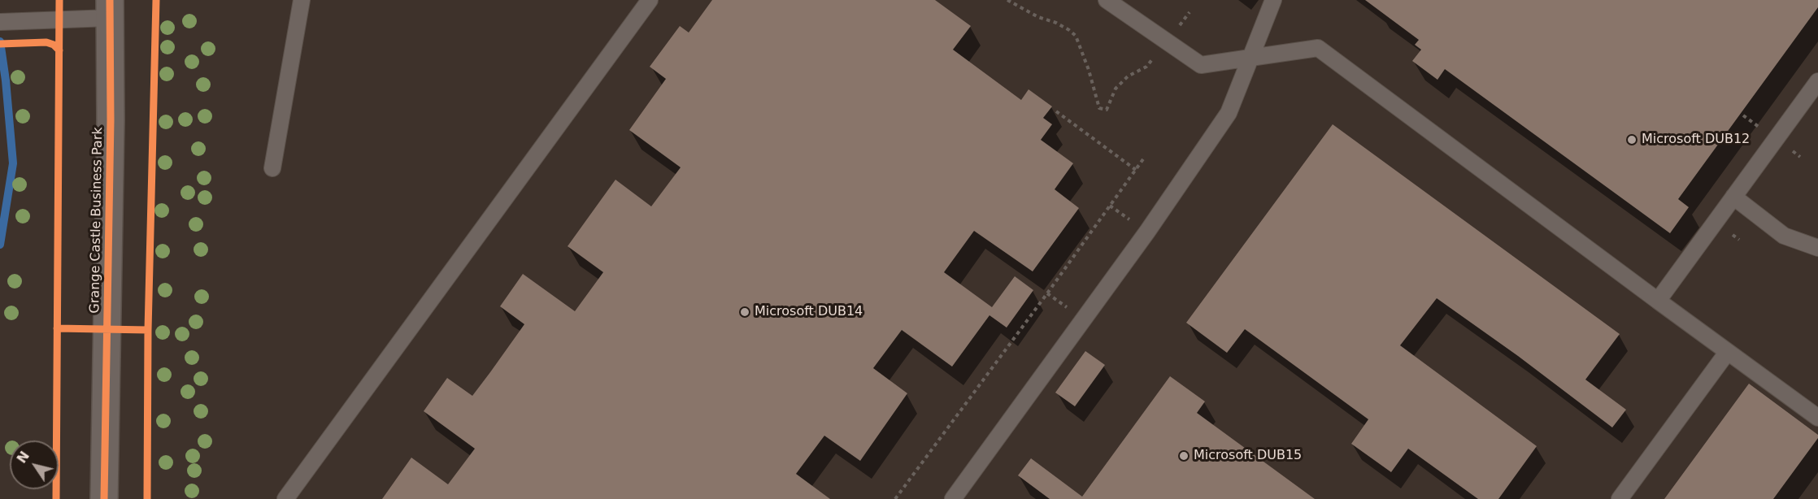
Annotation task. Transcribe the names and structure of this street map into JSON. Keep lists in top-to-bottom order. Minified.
{"streets":{"street":["Grange Castle Business Park"]},"places":["Microsoft DUB12","Microsoft DUB14","Microsoft DUB15"],"north":"top left"}
